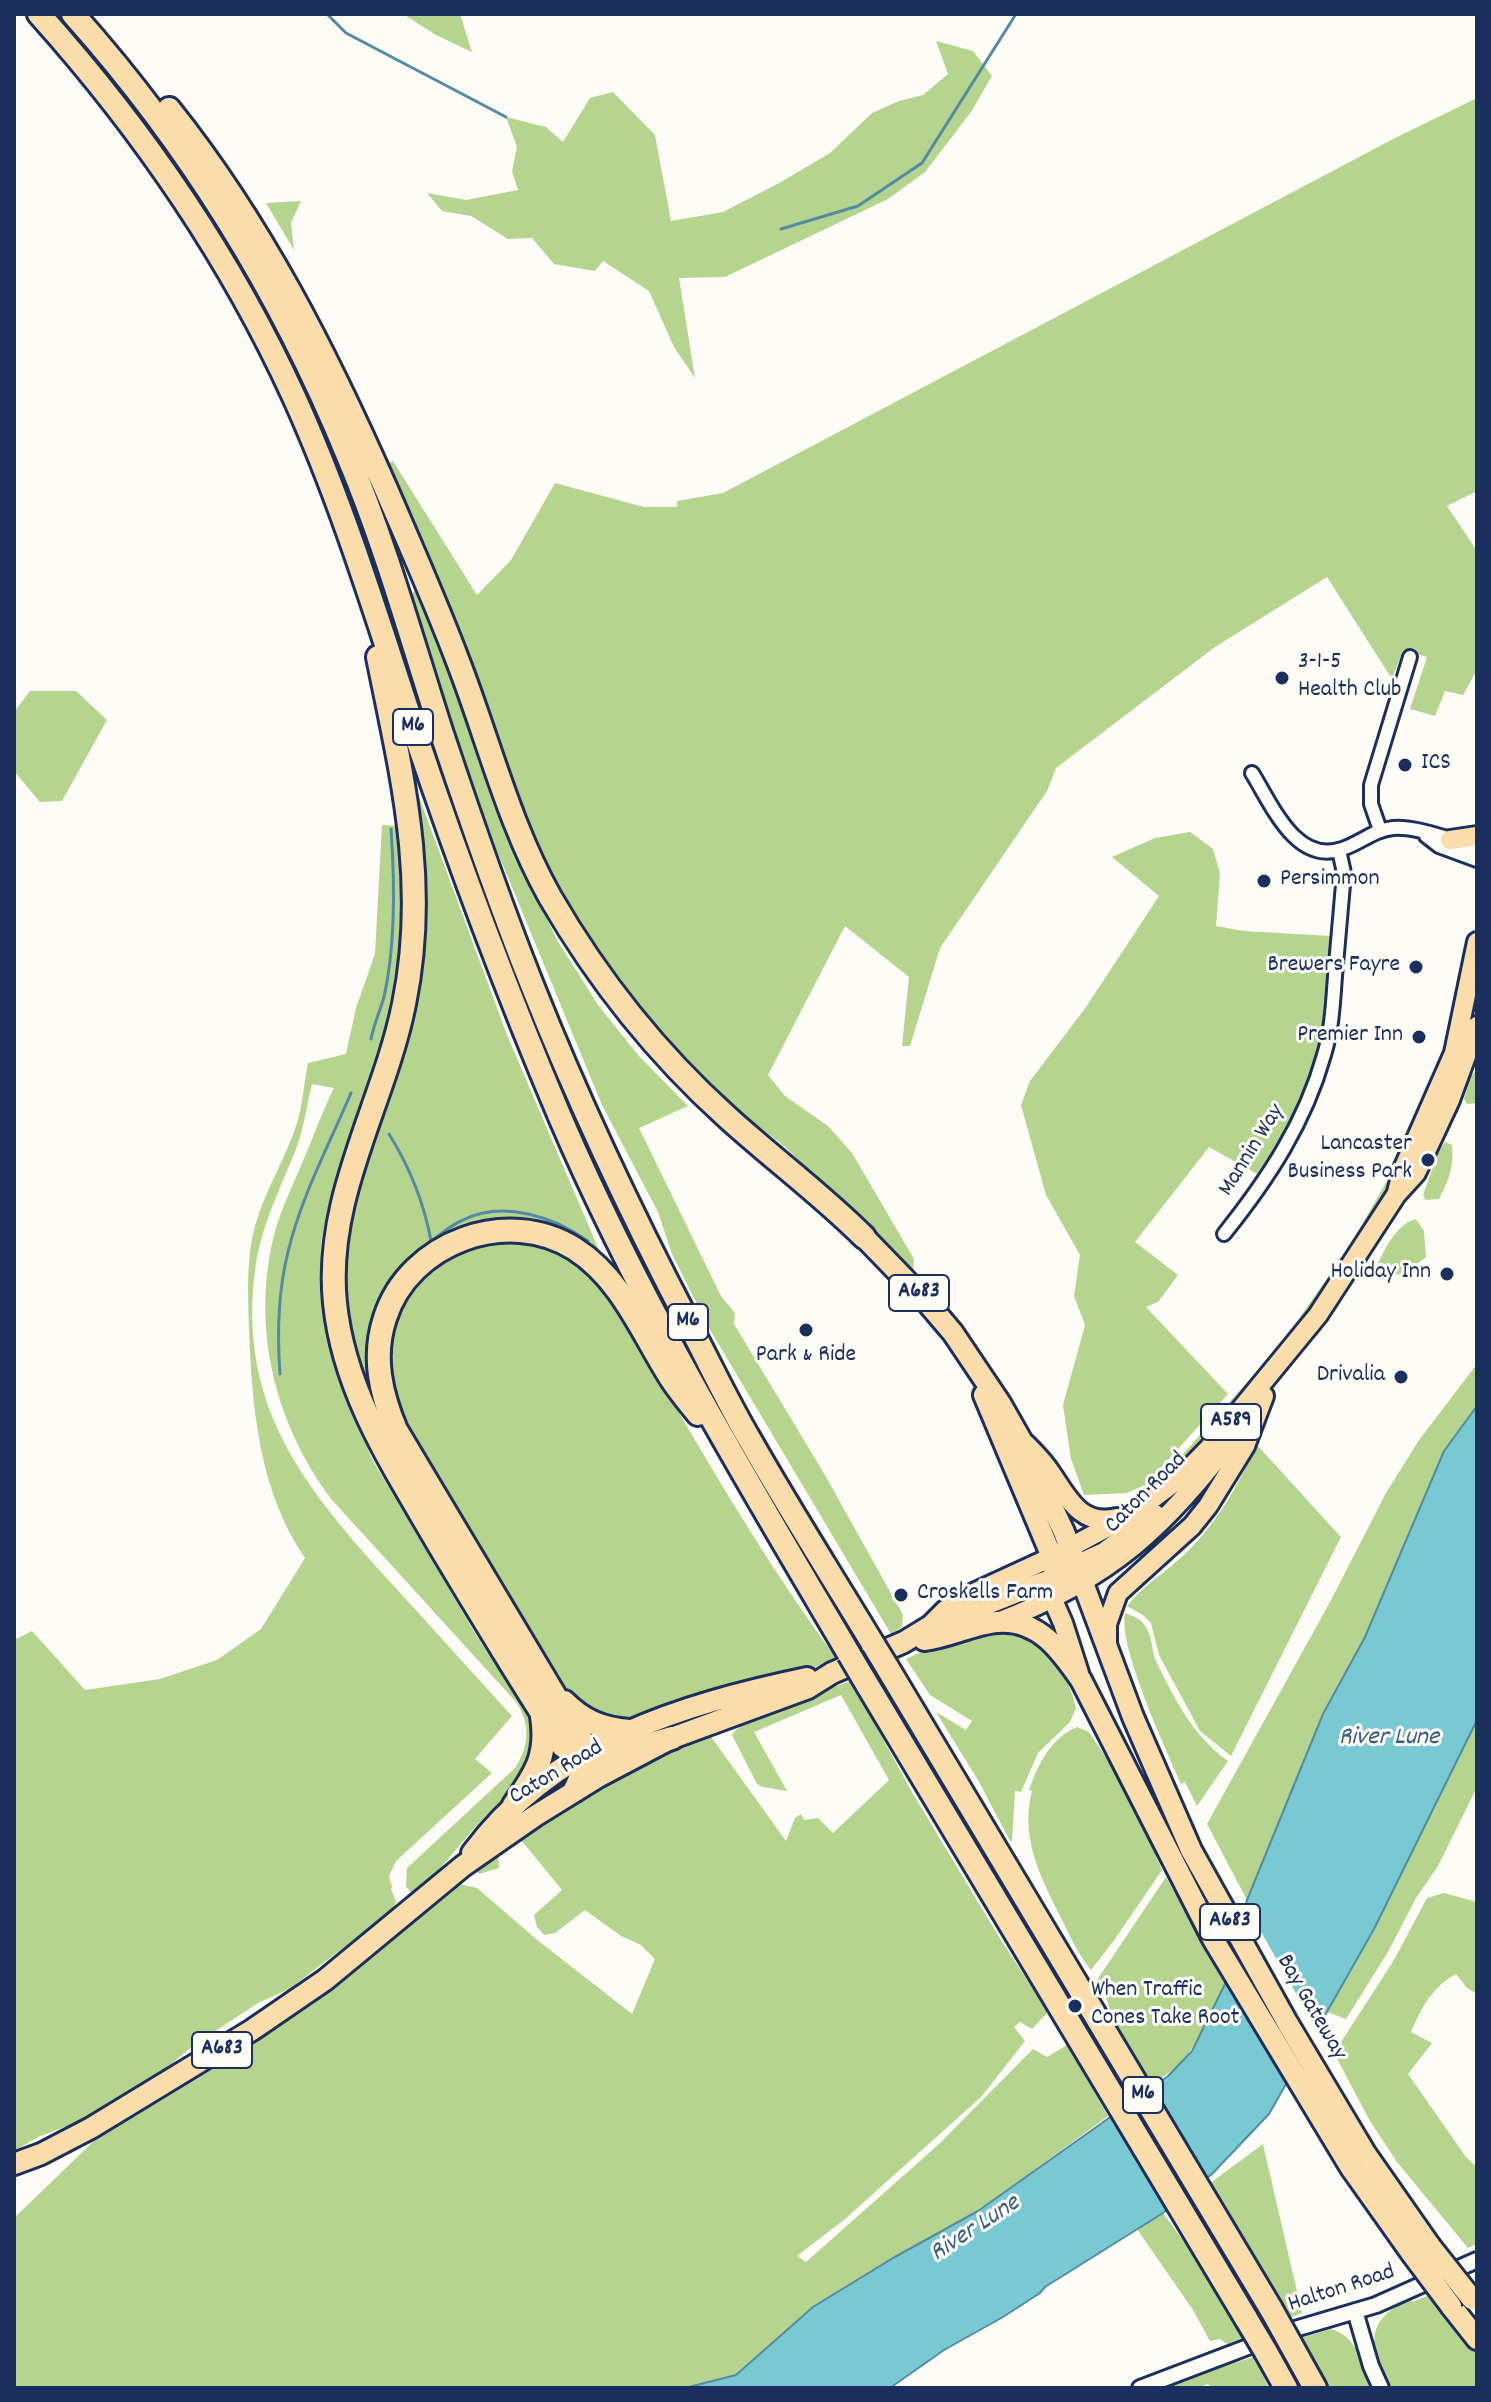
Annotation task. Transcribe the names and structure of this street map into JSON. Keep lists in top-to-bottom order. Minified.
{"streets":{"highway":["M6","A683","Caton Road","Bay Gateway"],"main road":["A589"],"street":["Mannin Way","Halton Road"]},"crossings":[["A683","Caton Road"],["A683","Bay Gateway"],["Caton Road","Bay Gateway"]],"water":["River Lune"],"places":["3-1-5 Health Club","ICS","Persimmon","Brewers Fayre","Premier Inn","Lancaster Business Park","Holiday Inn","Park & Ride","Drivalia","Croskells Farm","When Traffic Cones Take Root"]}
